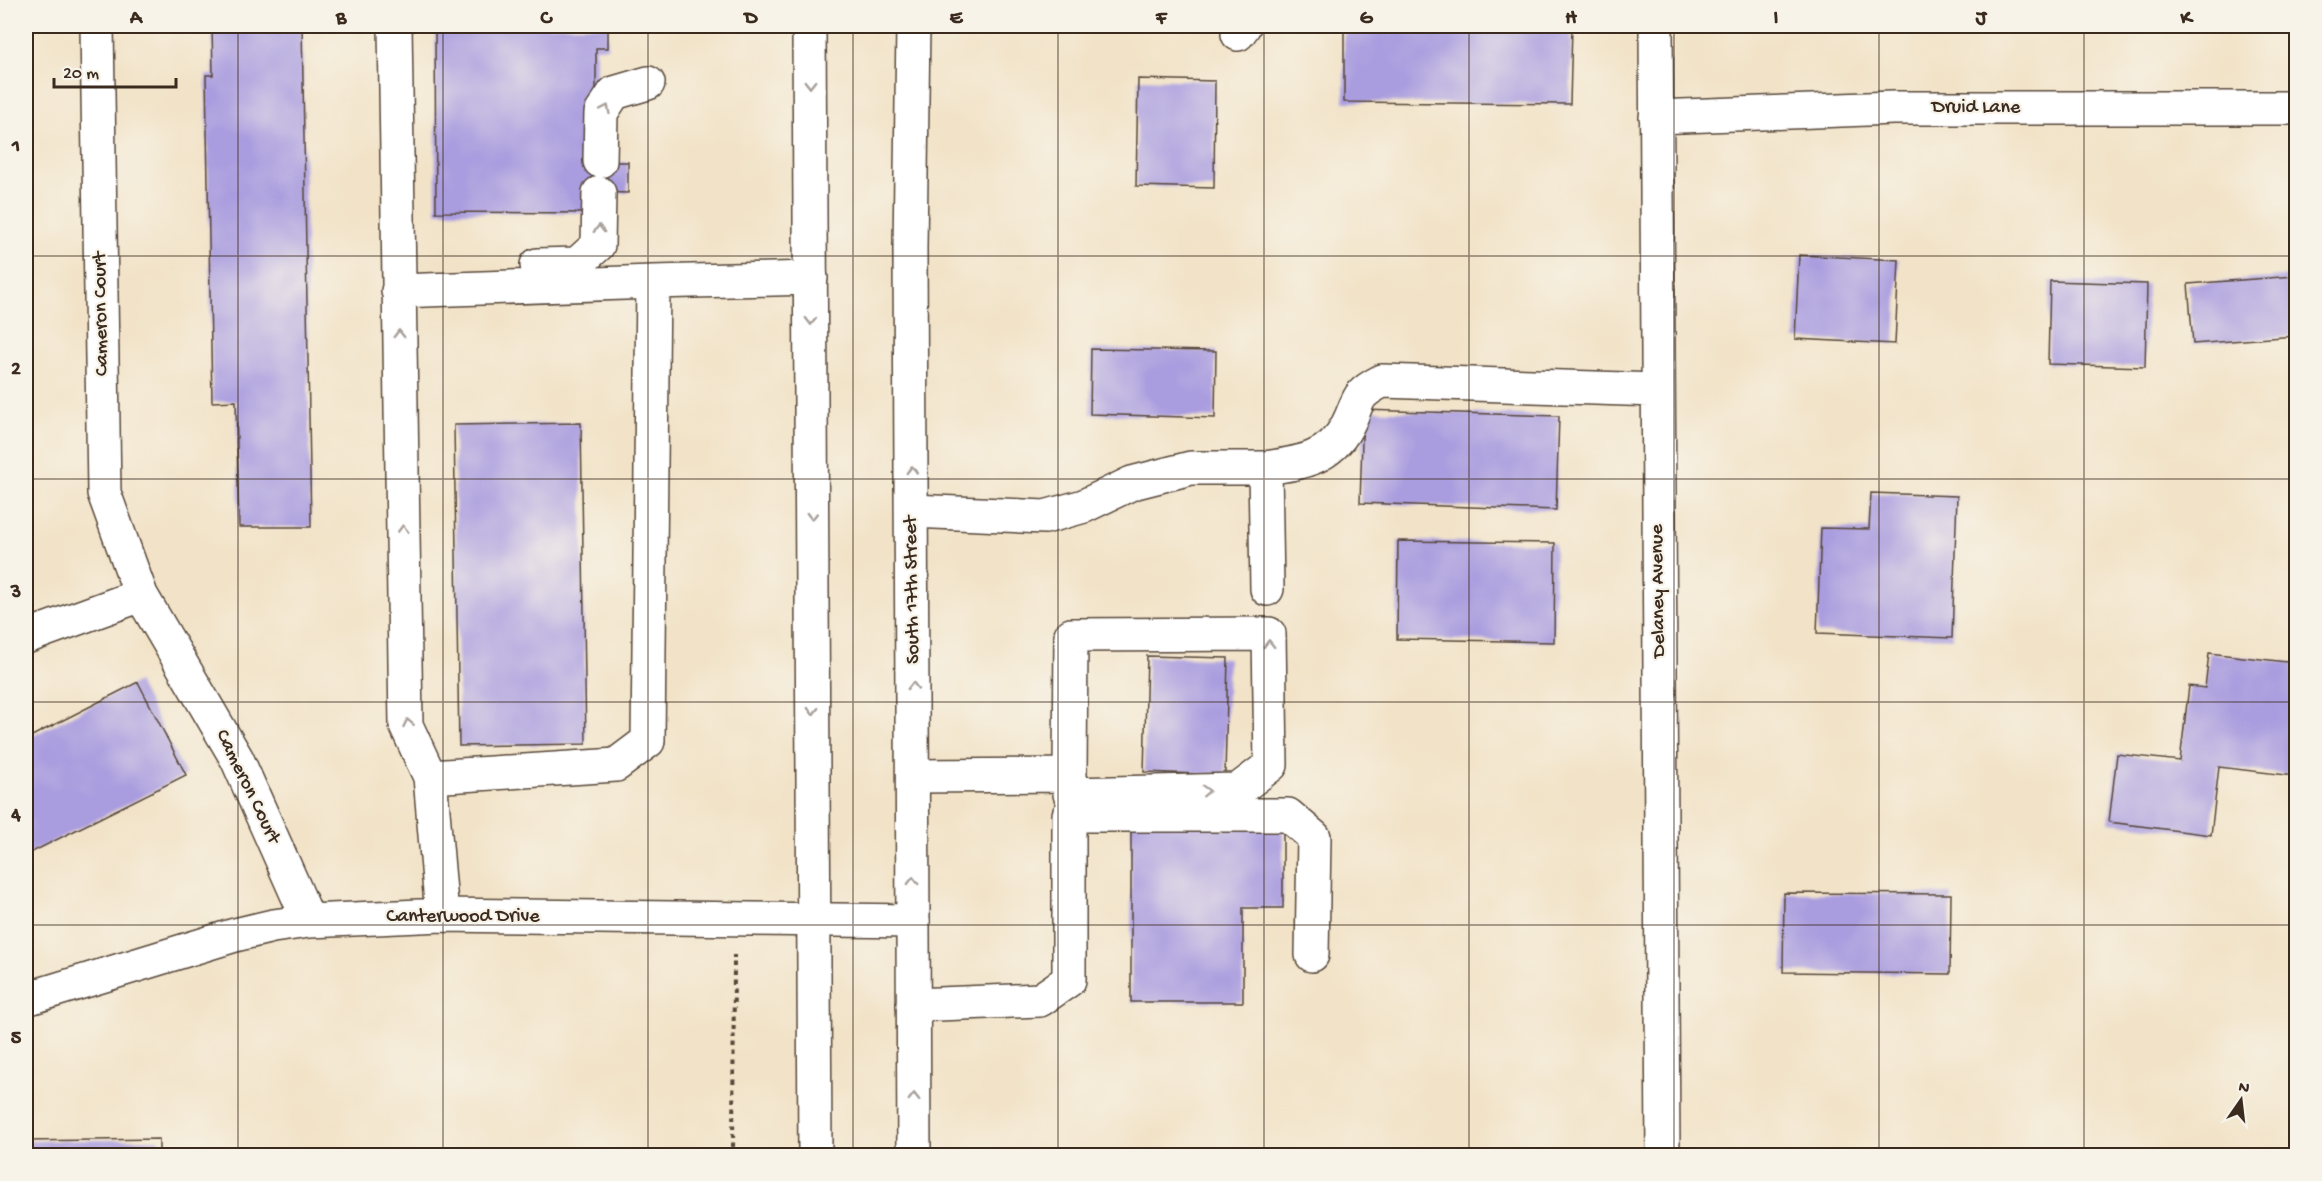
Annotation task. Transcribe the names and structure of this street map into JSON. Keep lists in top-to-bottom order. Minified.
{"streets":{"street":["Druid Lane","Cameron Court","South 17th Street","Delaney Avenue","Canterwood Drive"]},"crossings":[["Druid Lane","Delaney Avenue"],["Cameron Court","Canterwood Drive"],["South 17th Street","Canterwood Drive"]],"scale_bar":"20 m","north":"top","grid":{"columns":["A","B","C","D","E","F","G","H","I","J","K"],"rows":["1","2","3","4","5"]}}
